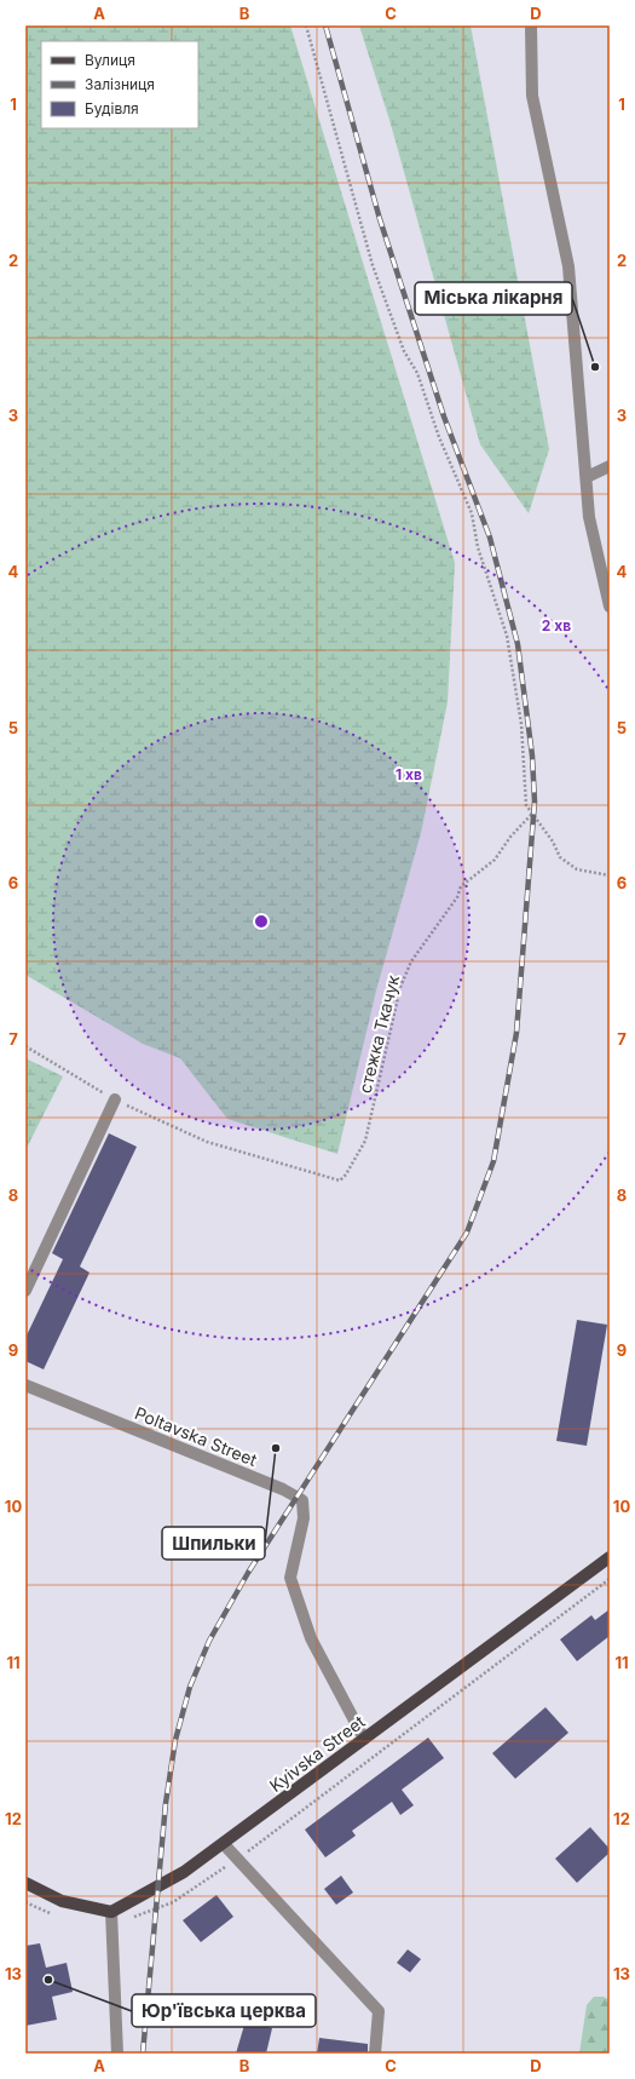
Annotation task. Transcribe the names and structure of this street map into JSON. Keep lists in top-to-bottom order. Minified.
{"streets":{"main road":["Kyivska Street"],"street":["Poltavska Street"],"path":["стежка Ткачук"]},"crossings":[["Poltavska Street","Kyivska Street"]],"places":["Міська лікарня","Шпильки","Юр'ївська церква"],"legend":["Вулиця","Залізниця","Будівля"],"grid":{"columns":["A","B","C","D"],"rows":["1","2","3","4","5","6","7","8","9","10","11","12","13"]},"rings":["2 хв","1 хв"]}
